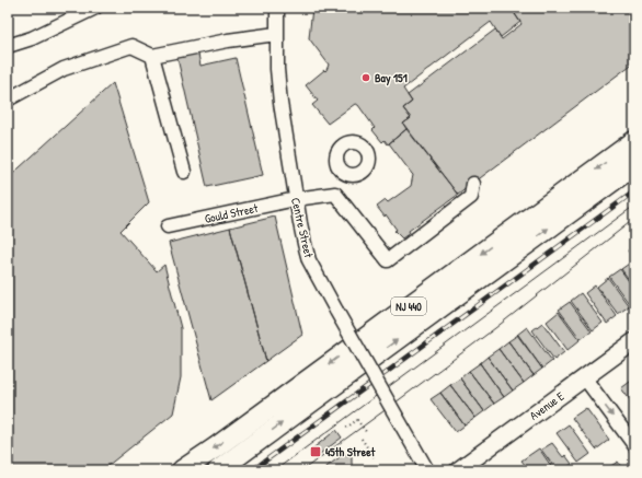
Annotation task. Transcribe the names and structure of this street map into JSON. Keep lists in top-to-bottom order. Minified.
{"streets":{"highway":["NJ 440"],"main road":["Avenue E"],"street":["Gould Street","Centre Street"]},"crossings":[["Gould Street","Centre Street"]],"places":{"other":["Bay 151"],"transit":["45th Street"]}}
